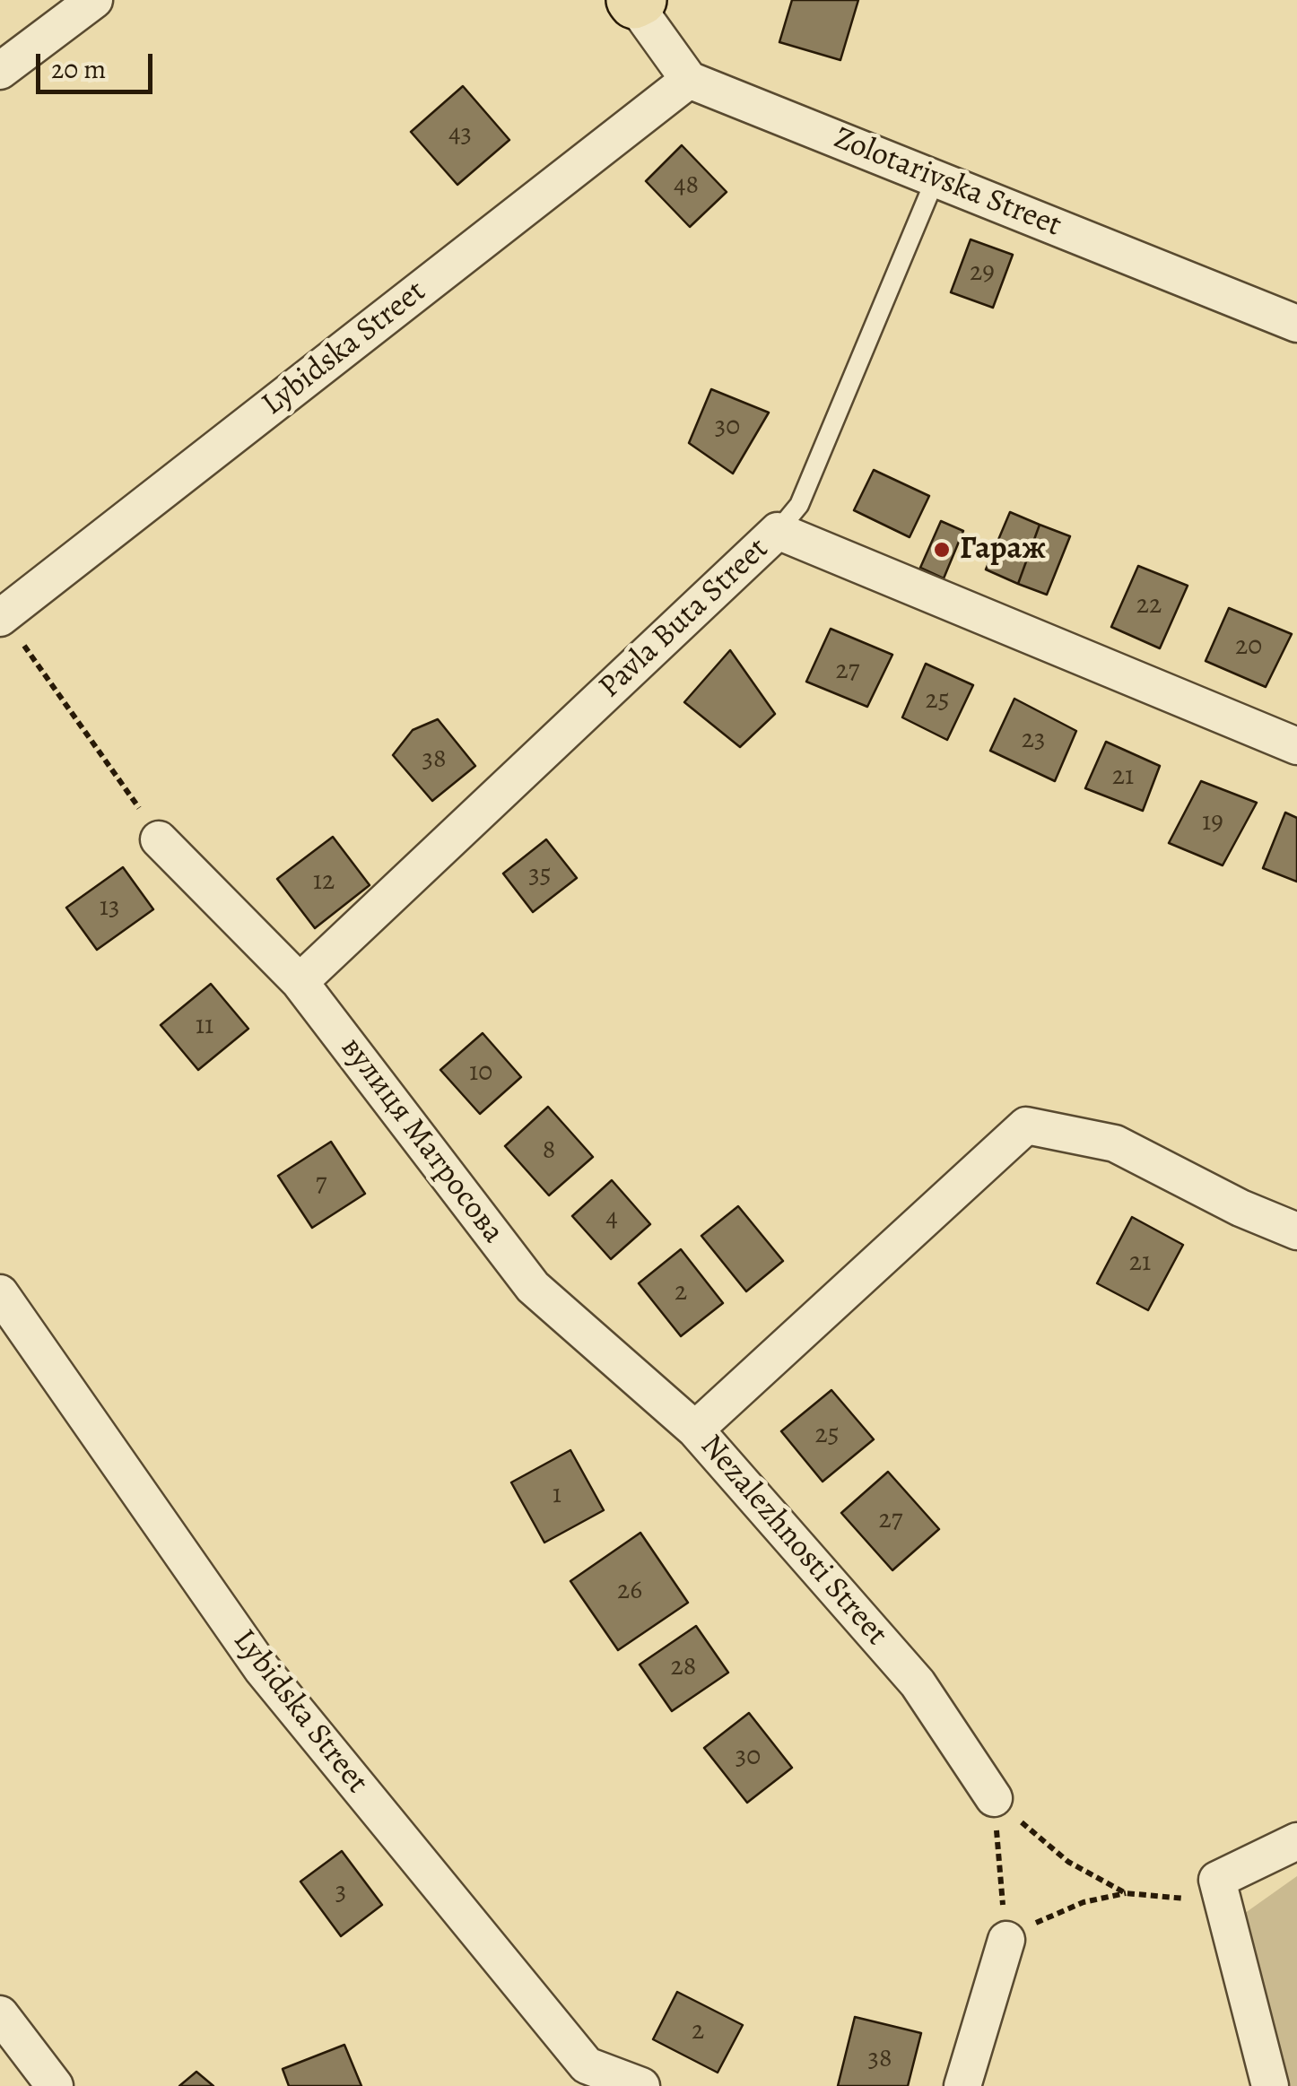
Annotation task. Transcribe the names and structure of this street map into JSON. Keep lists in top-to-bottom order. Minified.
{"streets":{"street":["Zolotarivska Street","Lybidska Street","Pavla Buta Street","вулиця Матросова","Nezalezhnosti Street"]},"crossings":[["Zolotarivska Street","Lybidska Street"],["Pavla Buta Street","вулиця Матросова"],["вулиця Матросова","Nezalezhnosti Street"]],"places":["Гараж"],"house_numbers":["43","48","29","30","22","20","27","25","23","38","21","19","35","12","13","11","10","8","7","4","21","2","25","1","27","26","28","30","3","2","38"],"scale_bar":"20 m"}
